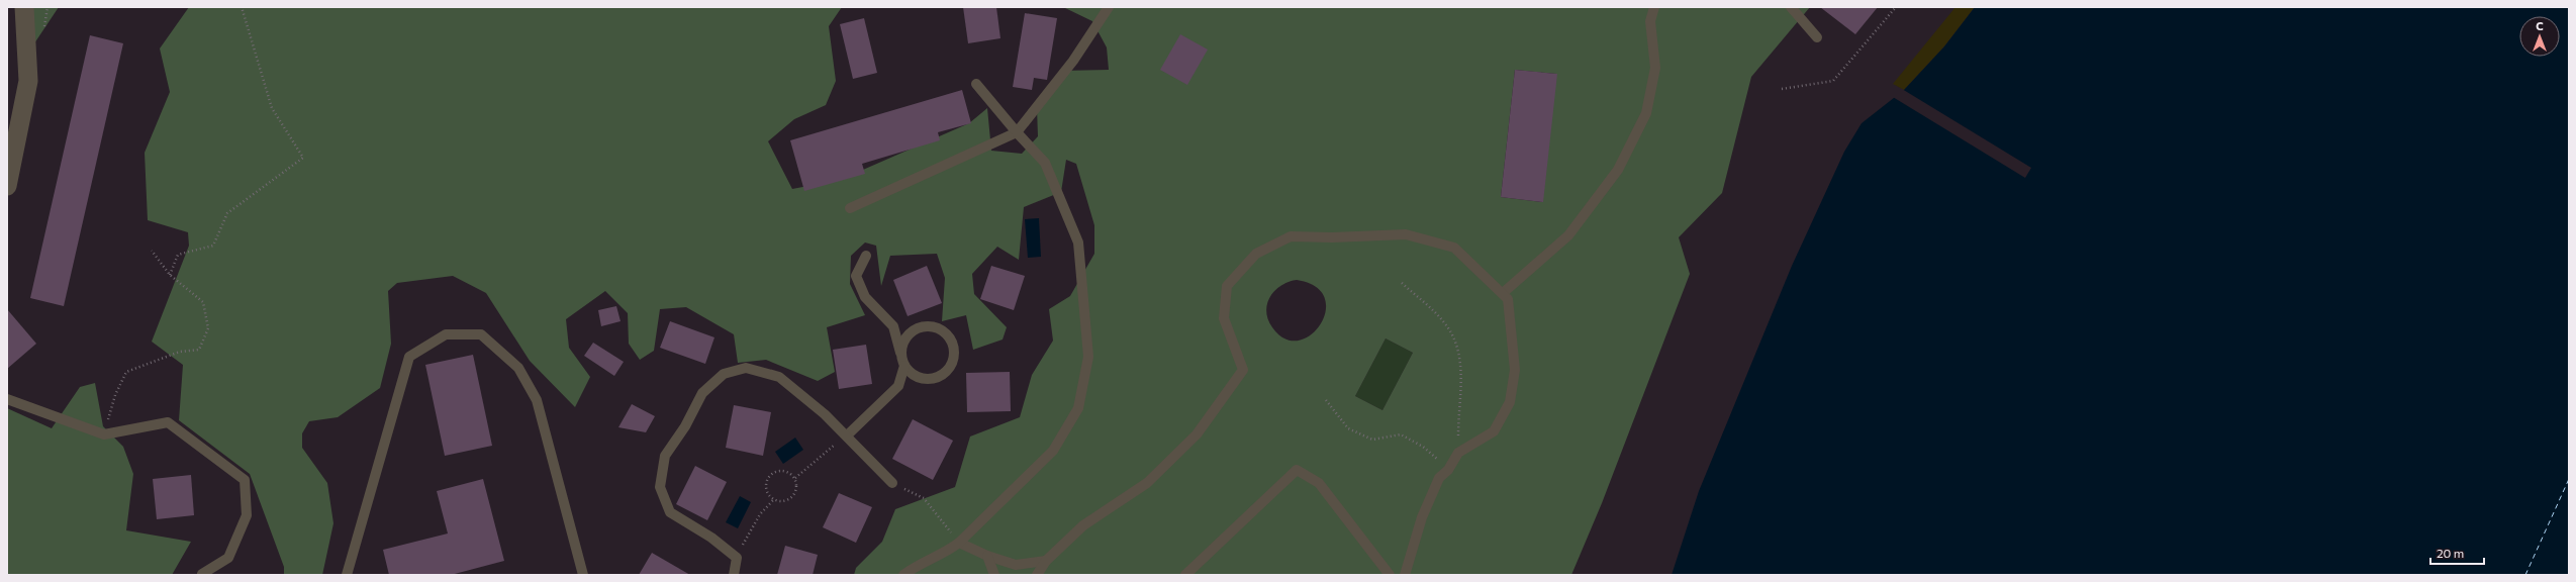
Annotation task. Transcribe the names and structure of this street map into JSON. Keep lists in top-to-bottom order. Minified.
{"scale_bar":"20 m","north":"top"}
